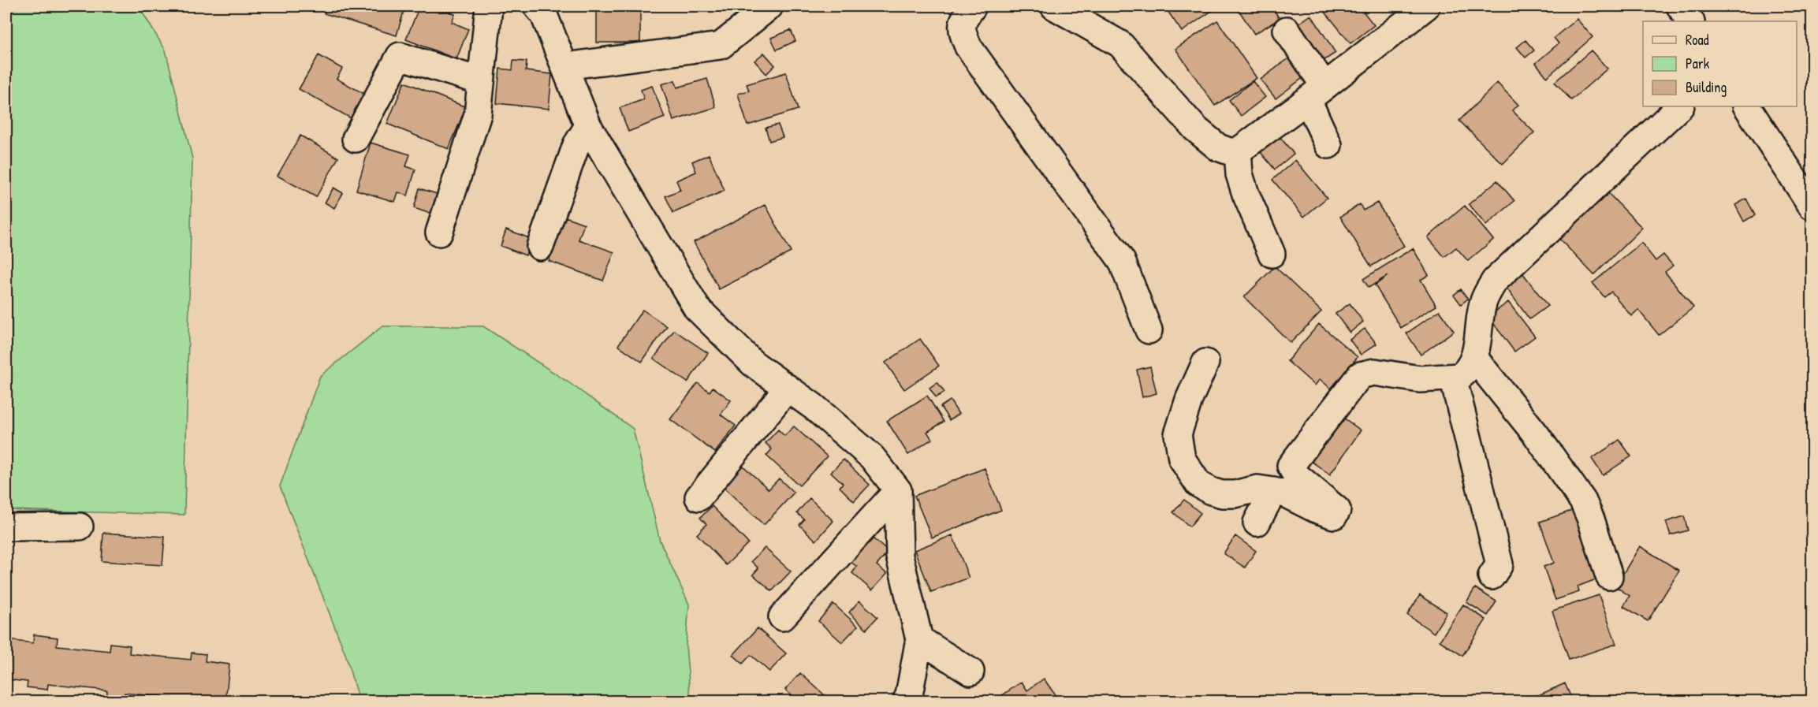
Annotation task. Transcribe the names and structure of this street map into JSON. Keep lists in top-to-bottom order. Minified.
{"legend":["Road","Park","Building"]}
